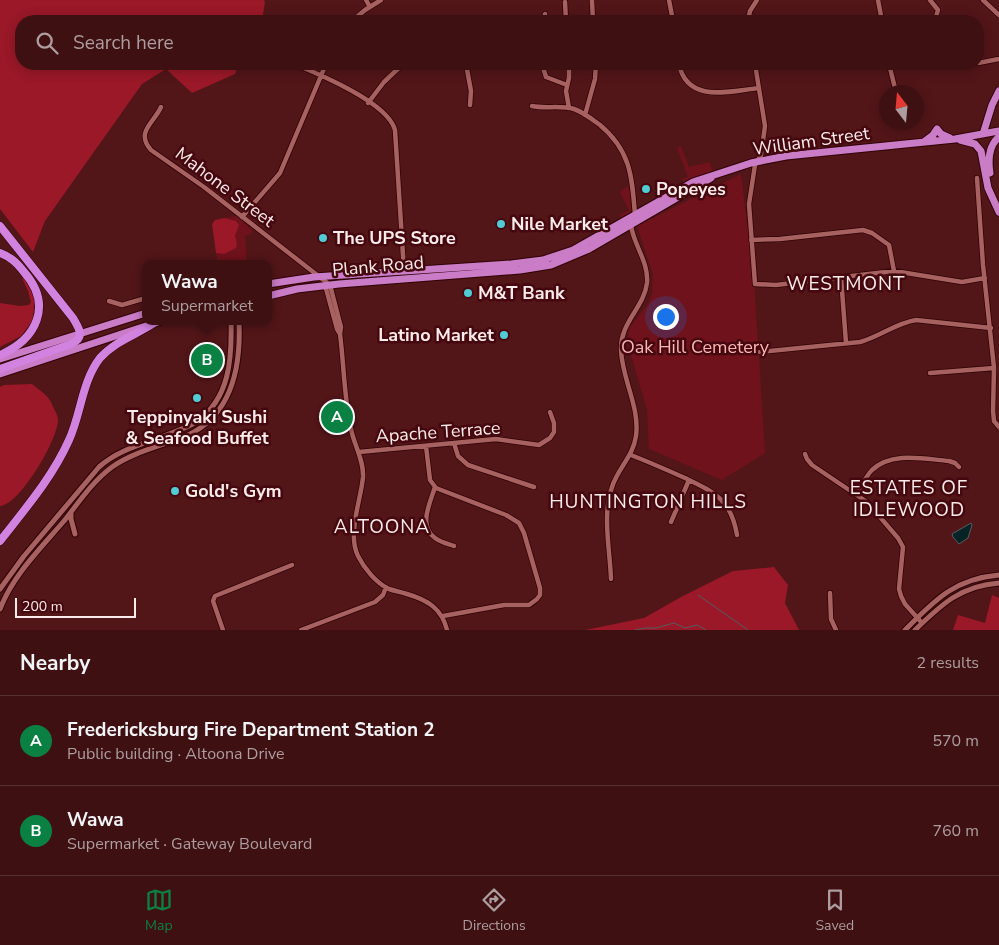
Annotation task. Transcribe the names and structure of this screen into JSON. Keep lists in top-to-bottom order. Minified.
{"streets":{"highway":["William Street","Plank Road"],"street":["Mahone Street","Apache Terrace"]},"crossings":[["William Street","Plank Road"],["Mahone Street","Plank Road"]],"districts":["WESTMONT","ESTATES OF IDLEWOOD","HUNTINGTON HILLS","ALTOONA"],"parks":["Oak Hill Cemetery"],"places":["Popeyes","Nile Market","The UPS Store","M&T Bank","Latino Market","Teppinyaki Sushi & Seafood Buffet","Gold's Gym"],"scale_bar":"200 m","north":"top","page":{"search":"Search here","popup":["Wawa","Supermarket"],"pins":["B","A"],"scale":"200 m","heading":["Nearby","2 results"],"list":[{"mark":"A","name":"Fredericksburg Fire Department Station 2","note":"Public building · Altoona Drive","value":"570 m"},{"mark":"B","name":"Wawa","note":"Supermarket · Gateway Boulevard","value":"760 m"}],"nav":["Map","Directions","Saved"]}}
